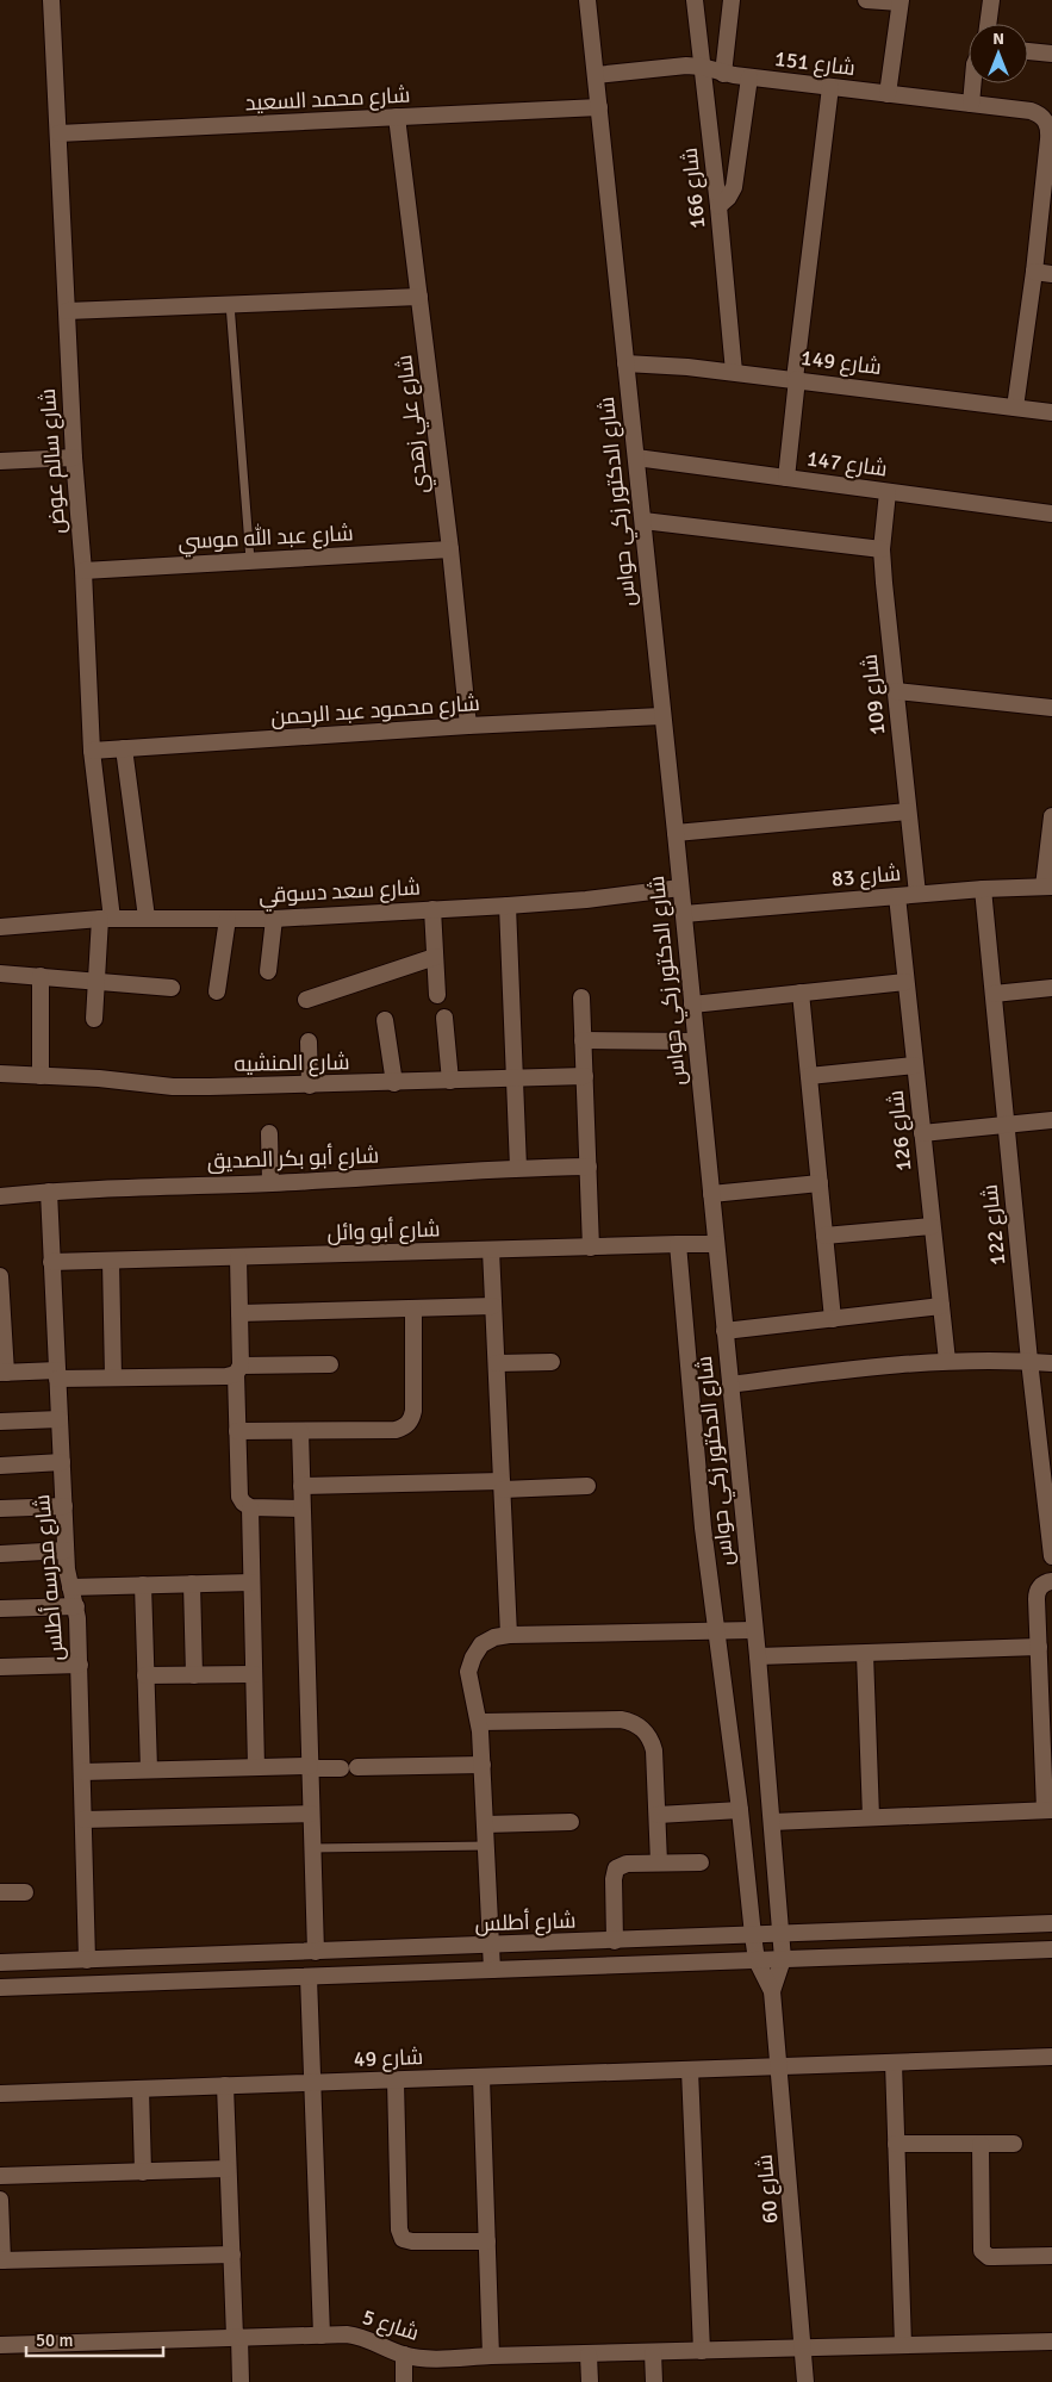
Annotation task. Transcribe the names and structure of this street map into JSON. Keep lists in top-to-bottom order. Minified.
{"streets":{"street":["شارع 151","شارع محمد السعيد","شارع 166","شارع 149","شارع علي زهدي","شارع سالم عوض","شارع 147","شارع الدكتور زكي حواس","شارع عبد الله موسي","شارع 109","شارع محمود عبد الرحمن","شارع 83","شارع سعد دسوقي","شارع المنشيه","شارع 126","شارع أبو بكر الصديق","شارع 122","شارع أبو وائل","شارع مدرسه أطلس","شارع أطلس","شارع 49","شارع 60","شارع 5"]},"crossings":[["شارع 151","شارع 166"],["شارع 151","شارع الدكتور زكي حواس"],["شارع محمد السعيد","شارع علي زهدي"],["شارع محمد السعيد","شارع سالم عوض"],["شارع محمد السعيد","شارع الدكتور زكي حواس"],["شارع 166","شارع 149"],["شارع 149","شارع الدكتور زكي حواس"],["شارع علي زهدي","شارع عبد الله موسي"],["شارع علي زهدي","شارع محمود عبد الرحمن"],["شارع سالم عوض","شارع عبد الله موسي"],["شارع سالم عوض","شارع محمود عبد الرحمن"],["شارع سالم عوض","شارع سعد دسوقي"],["شارع 147","شارع الدكتور زكي حواس"],["شارع 147","شارع 109"],["شارع الدكتور زكي حواس","شارع محمود عبد الرحمن"],["شارع الدكتور زكي حواس","شارع 83"],["شارع الدكتور زكي حواس","شارع سعد دسوقي"],["شارع الدكتور زكي حواس","شارع أبو وائل"],["شارع الدكتور زكي حواس","شارع أطلس"],["شارع الدكتور زكي حواس","شارع 60"],["شارع 109","شارع 83"],["شارع 83","شارع 126"],["شارع 83","شارع 122"],["شارع أبو بكر الصديق","شارع مدرسه أطلس"],["شارع أبو وائل","شارع مدرسه أطلس"],["شارع مدرسه أطلس","شارع أطلس"],["شارع 49","شارع 60"],["شارع 60","شارع 5"]],"scale_bar":"50 m","north":"top"}
